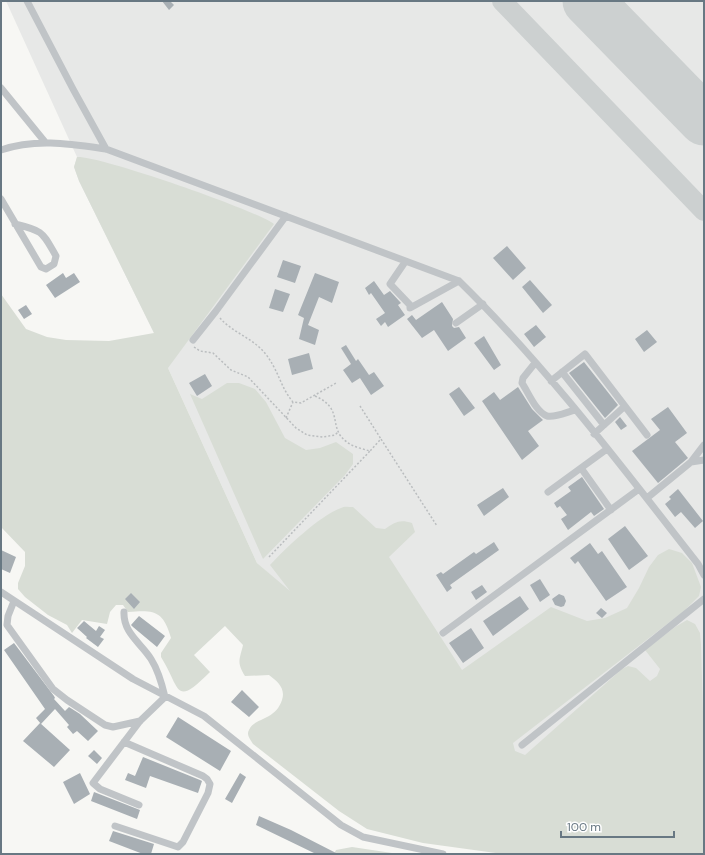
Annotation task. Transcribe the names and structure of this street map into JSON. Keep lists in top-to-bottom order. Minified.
{"scale_bar":"100 m"}
